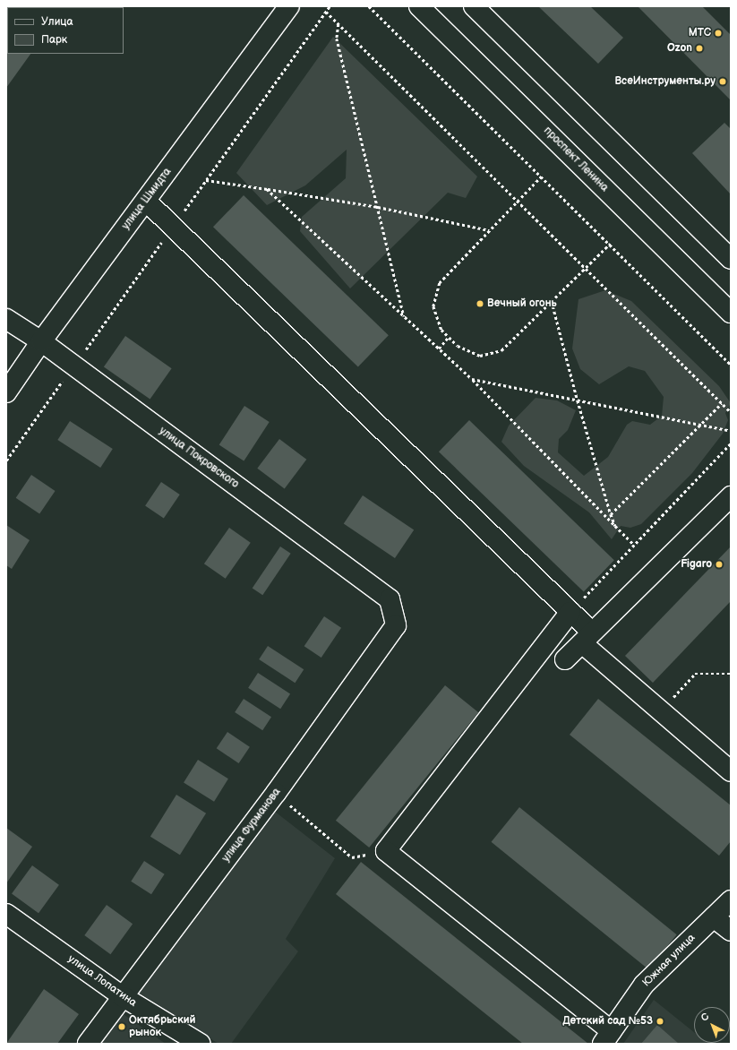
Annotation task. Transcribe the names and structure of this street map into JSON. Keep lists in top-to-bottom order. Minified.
{"streets":{"street":["проспект Ленина","улица Шмидта","улица Покровского","улица Фурманова","Южная улица","улица Лопатина"]},"crossings":[["улица Шмидта","улица Покровского"],["улица Покровского","улица Фурманова"],["улица Фурманова","улица Лопатина"]],"places":["МТС","Ozon","ВсеИнструменты.ру","Вечный огонь","Figaro","Детский сад №53","Октябрьский рынок"],"legend":["Улица","Парк"],"north":"top left"}
